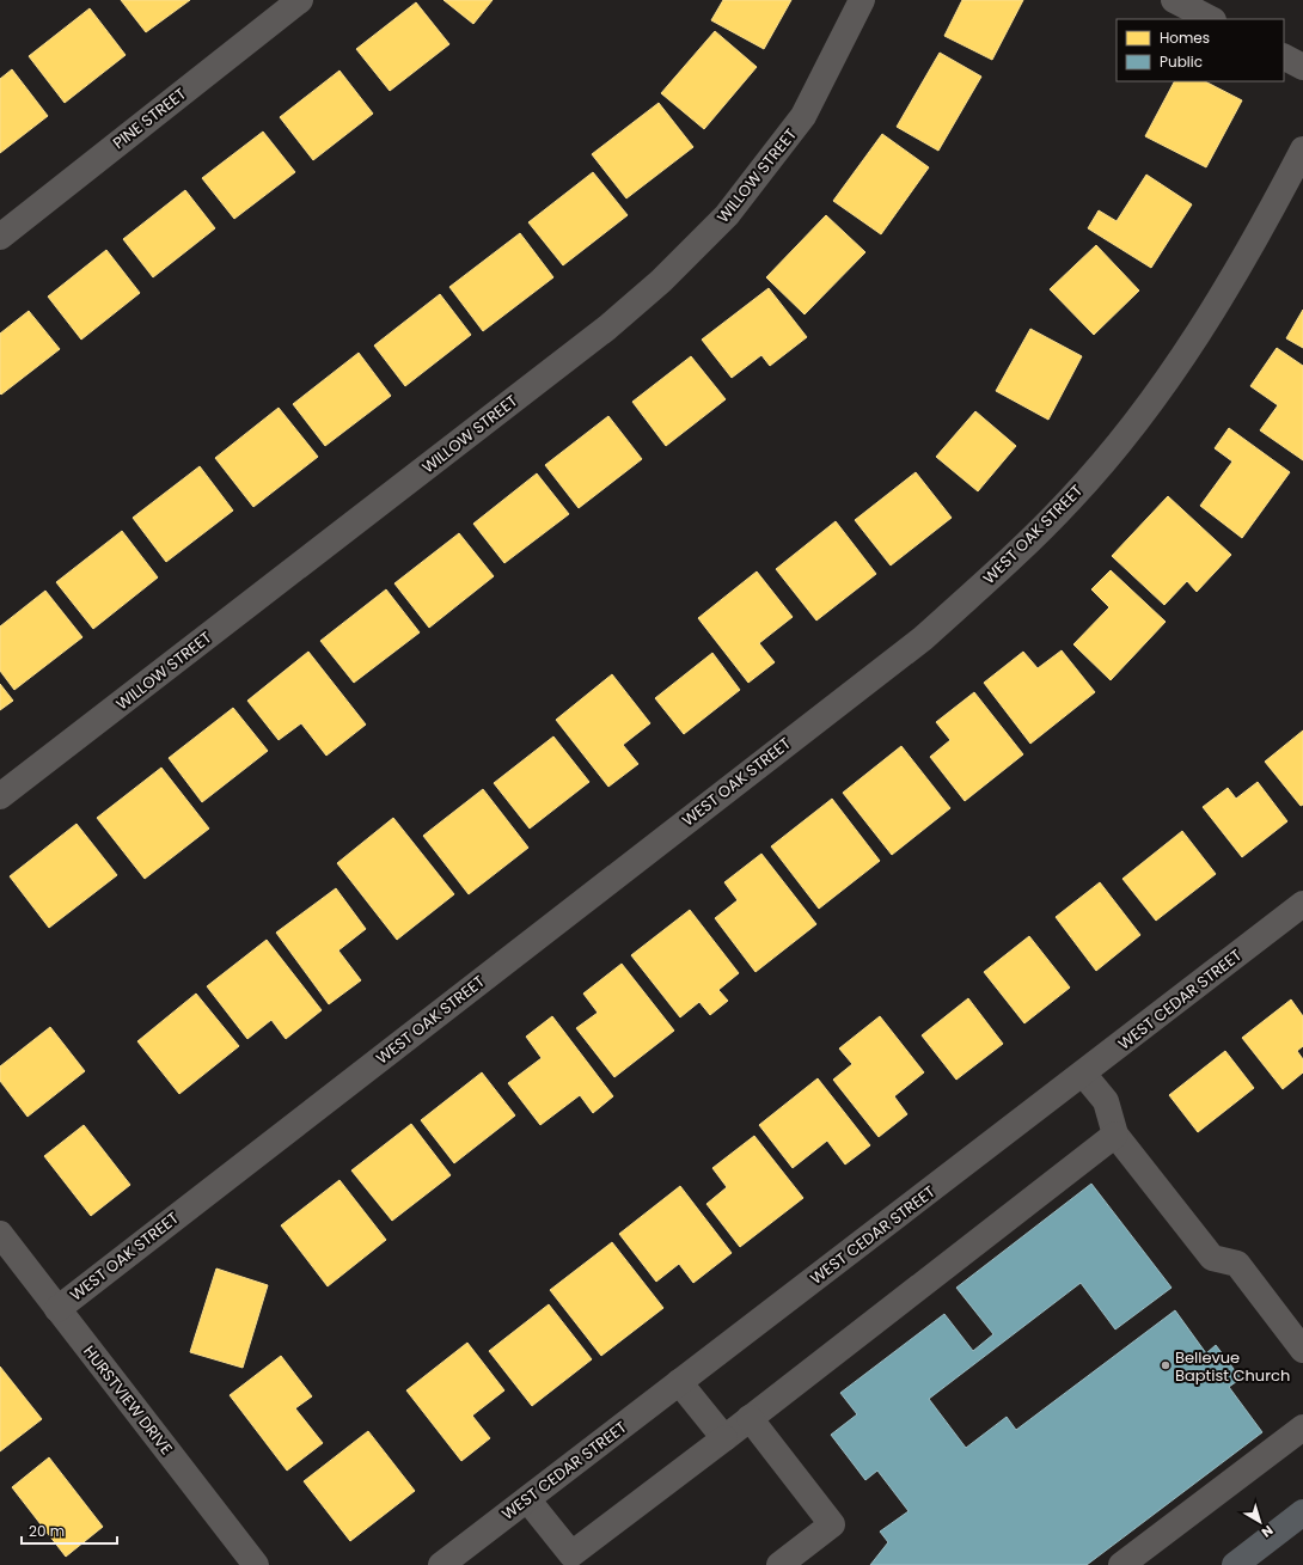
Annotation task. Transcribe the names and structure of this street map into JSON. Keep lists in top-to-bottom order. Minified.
{"streets":{"street":["PINE STREET","WILLOW STREET","WEST OAK STREET","WEST CEDAR STREET","HURSTVIEW DRIVE"]},"crossings":[["WEST OAK STREET","HURSTVIEW DRIVE"]],"places":["Bellevue Baptist Church"],"legend":["Homes","Public"],"scale_bar":"20 m","north":"bottom right"}
